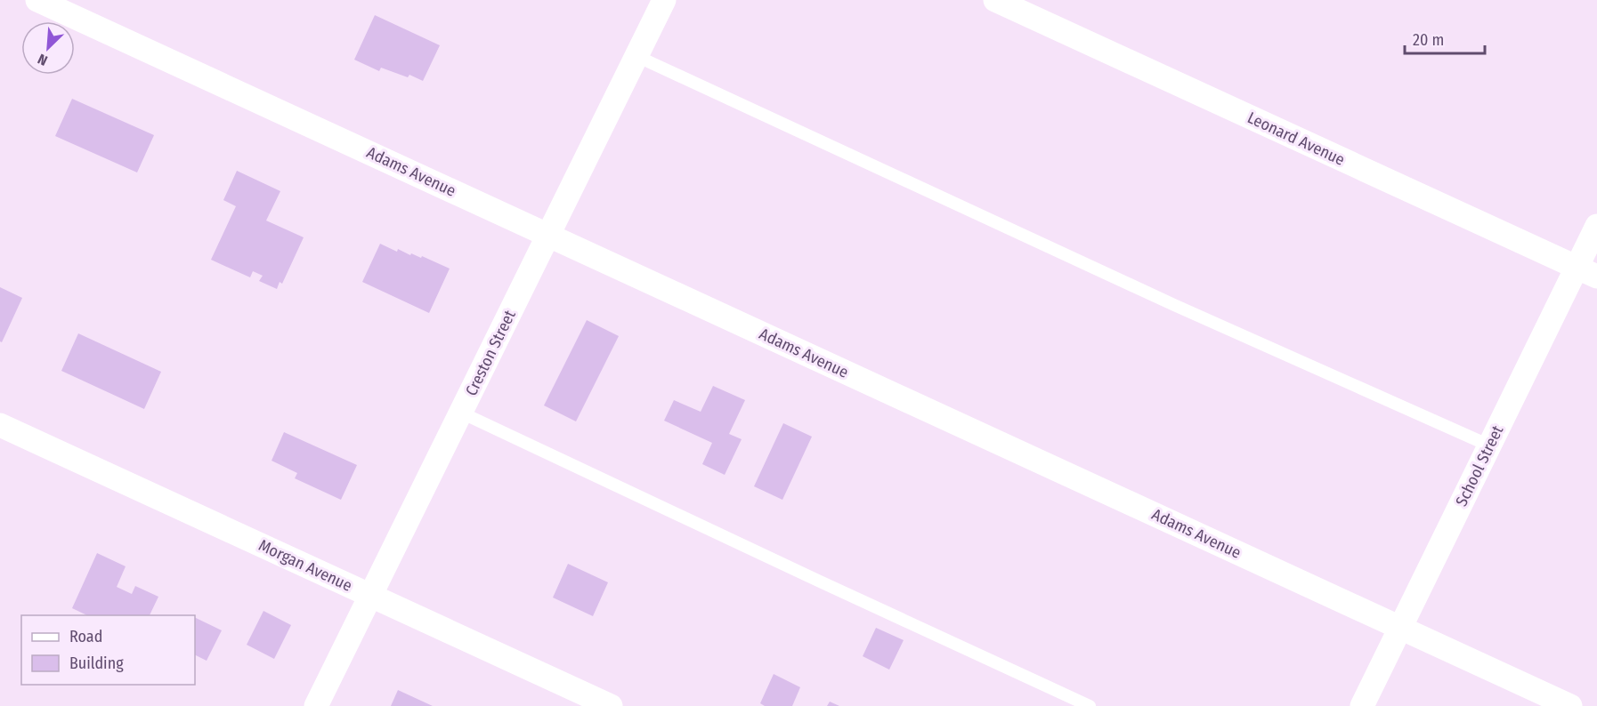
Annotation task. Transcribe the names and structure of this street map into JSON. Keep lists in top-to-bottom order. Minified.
{"streets":{"street":["Leonard Avenue","Adams Avenue","Creston Street","School Street","Morgan Avenue"]},"crossings":[["Leonard Avenue","School Street"],["Adams Avenue","Creston Street"],["Adams Avenue","School Street"],["Creston Street","Morgan Avenue"]],"legend":["Road","Building"],"scale_bar":"20 m","north":"bottom left"}
